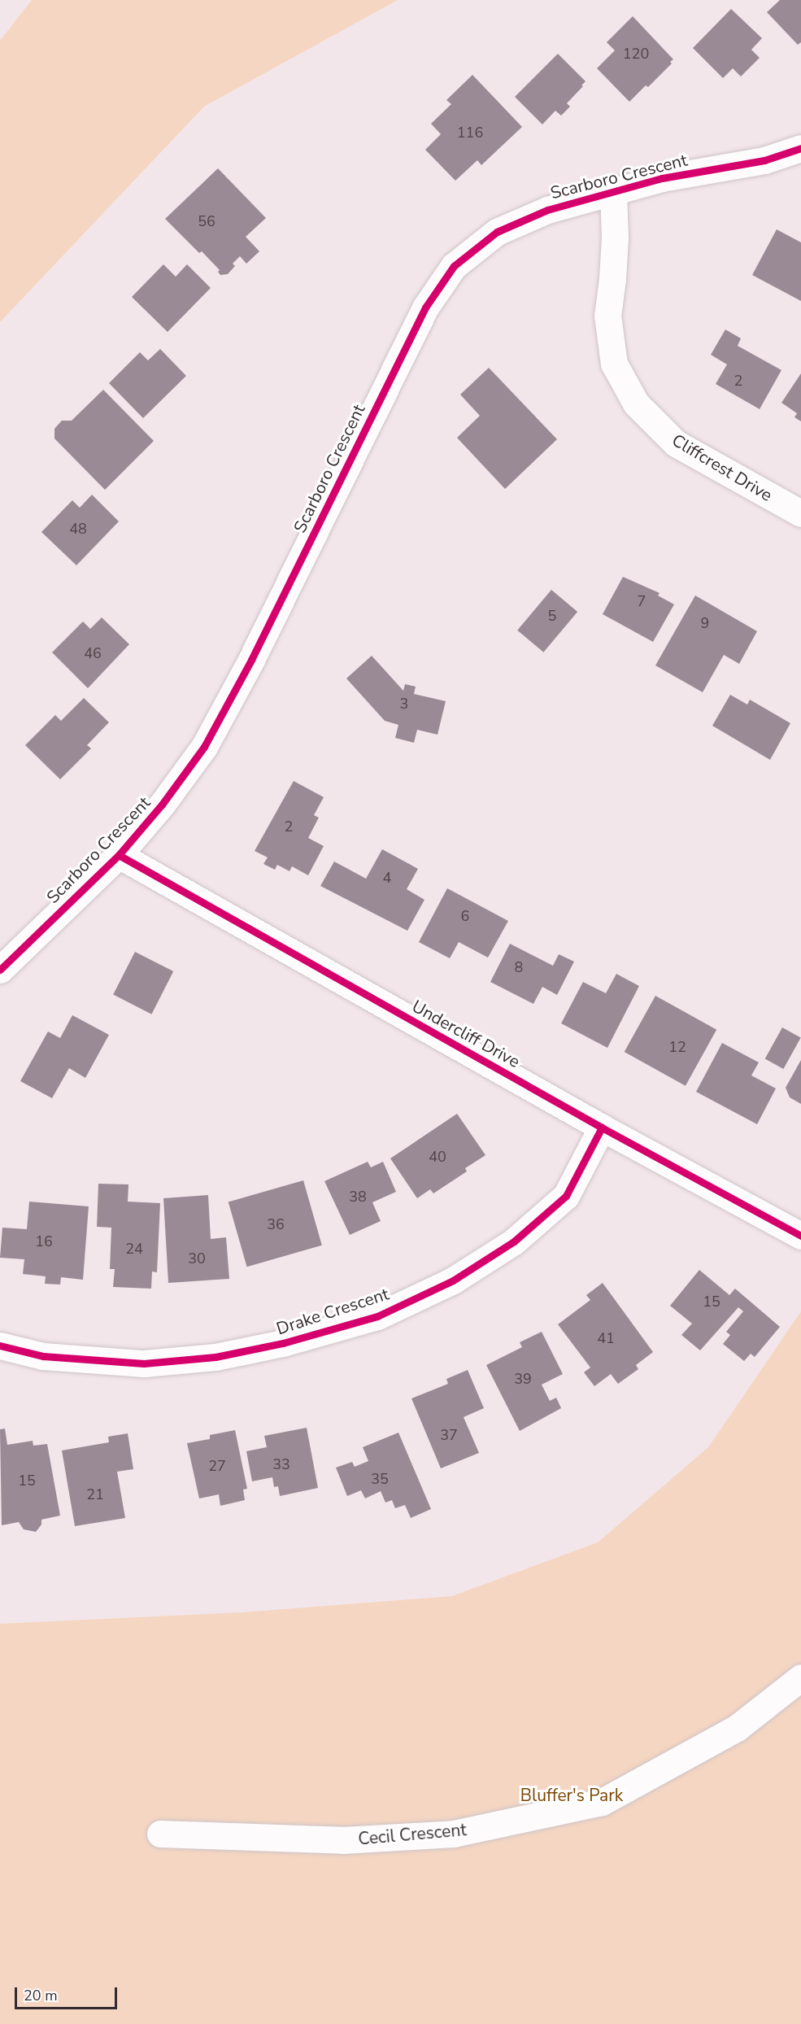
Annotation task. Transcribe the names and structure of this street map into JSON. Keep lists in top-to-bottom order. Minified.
{"streets":{"street":["Scarboro Crescent","Cliffcrest Drive","Undercliff Drive","Drake Crescent","Cecil Crescent"]},"crossings":[["Scarboro Crescent","Cliffcrest Drive"],["Scarboro Crescent","Undercliff Drive"],["Undercliff Drive","Drake Crescent"]],"parks":["Bluffer's Park"],"house_numbers":["120","116","56","2","48","7","5","9","46","3","2","4","6","8","12","40","38","36","16","24","30","15","41","39","37","33","27","35","15","21"],"scale_bar":"20 m"}
